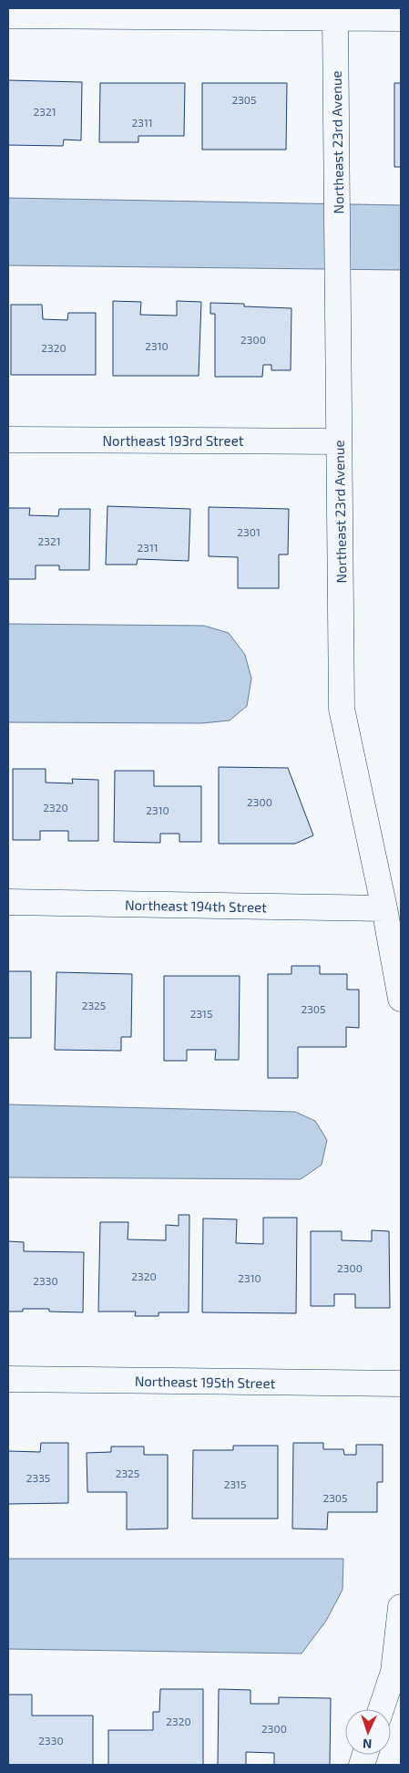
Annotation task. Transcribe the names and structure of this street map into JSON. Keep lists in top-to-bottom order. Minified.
{"streets":{"street":["Northeast 23rd Avenue","Northeast 193rd Street","Northeast 194th Street","Northeast 195th Street"]},"crossings":[["Northeast 23rd Avenue","Northeast 193rd Street"],["Northeast 23rd Avenue","Northeast 194th Street"]],"house_numbers":["2305","2321","2311","2300","2310","2320","2301","2321","2311","2300","2320","2310","2325","2305","2315","2300","2320","2310","2330","2325","2335","2315","2305","2320","2300","2330"],"north":"bottom"}
